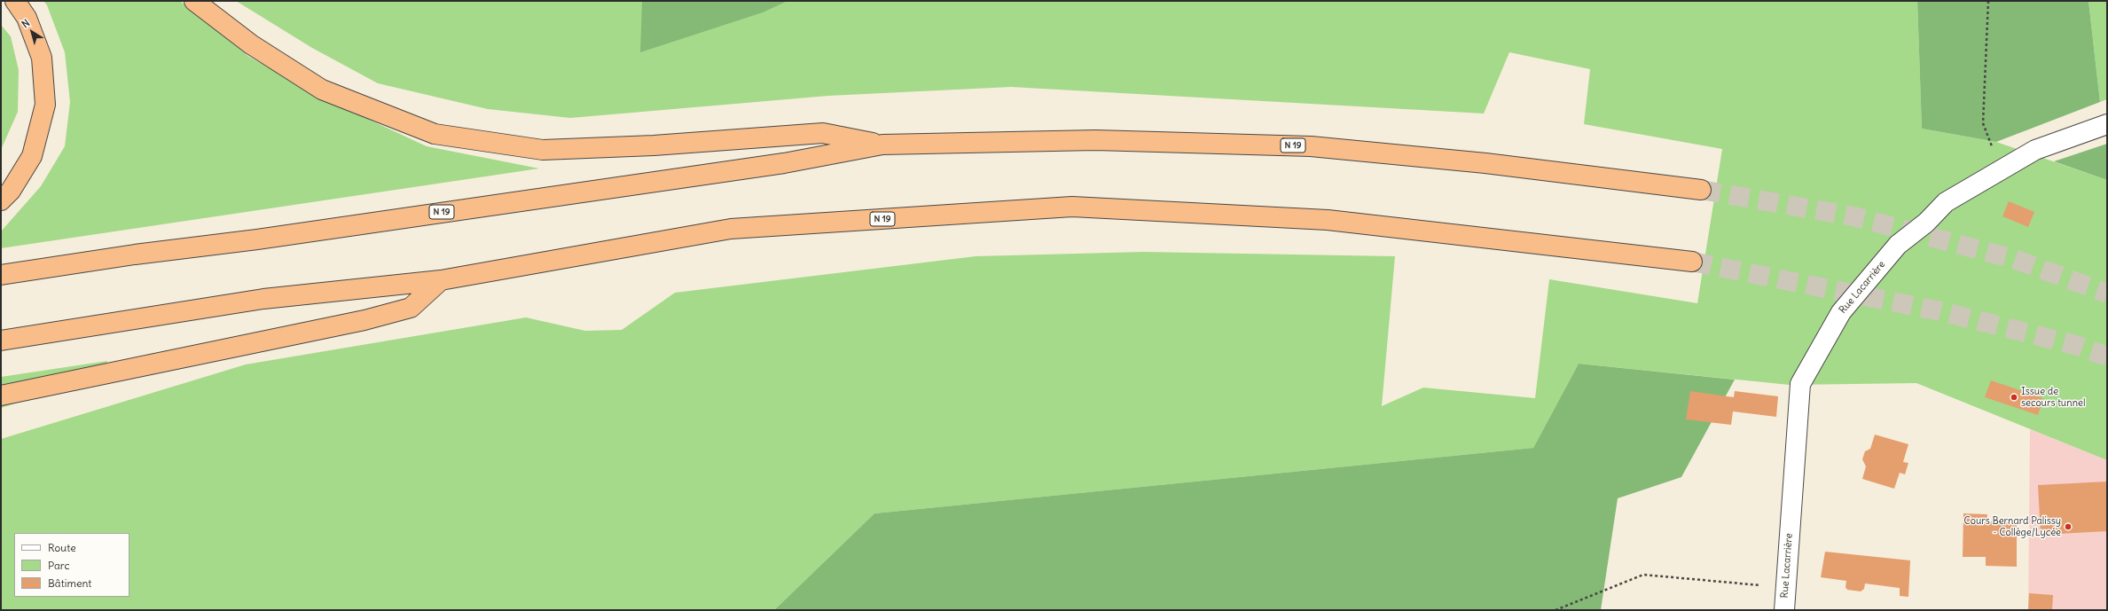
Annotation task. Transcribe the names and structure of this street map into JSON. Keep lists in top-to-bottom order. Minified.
{"streets":{"highway":["N 19"],"street":["Rue Lacarrière"]},"places":["Issue de secours tunnel","Cours Bernard Palissy - Collège/Lycée"],"legend":["Route","Parc","Bâtiment"],"north":"top left"}
